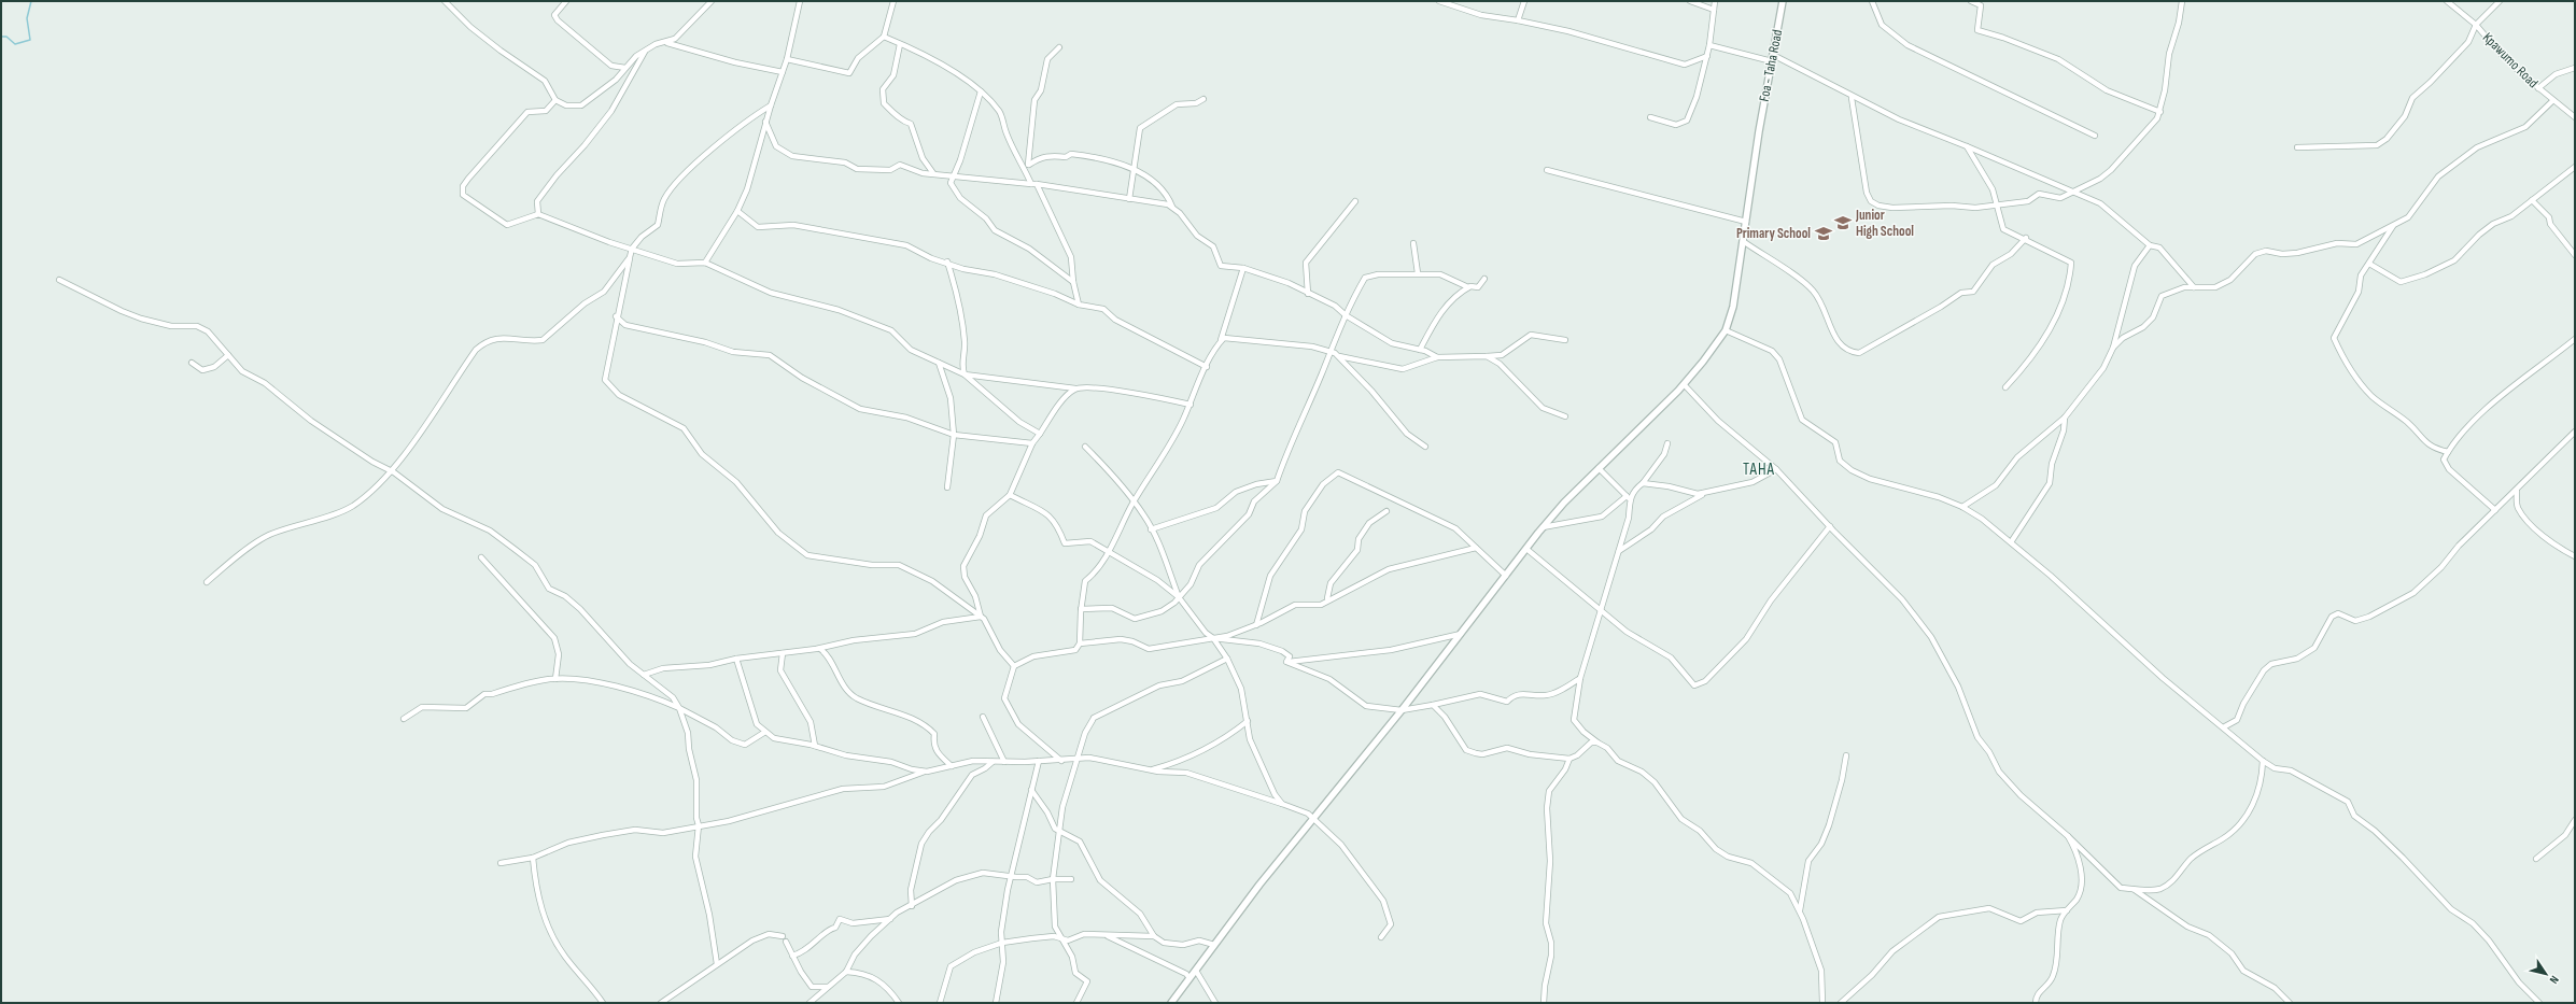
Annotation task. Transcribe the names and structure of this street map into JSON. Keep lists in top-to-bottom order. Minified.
{"streets":{"street":["Kpawumo Road","Foa - Taha Road"]},"districts":["TAHA"],"places":{"school or university":["Junior High School","Primary School"]},"north":"bottom right"}
